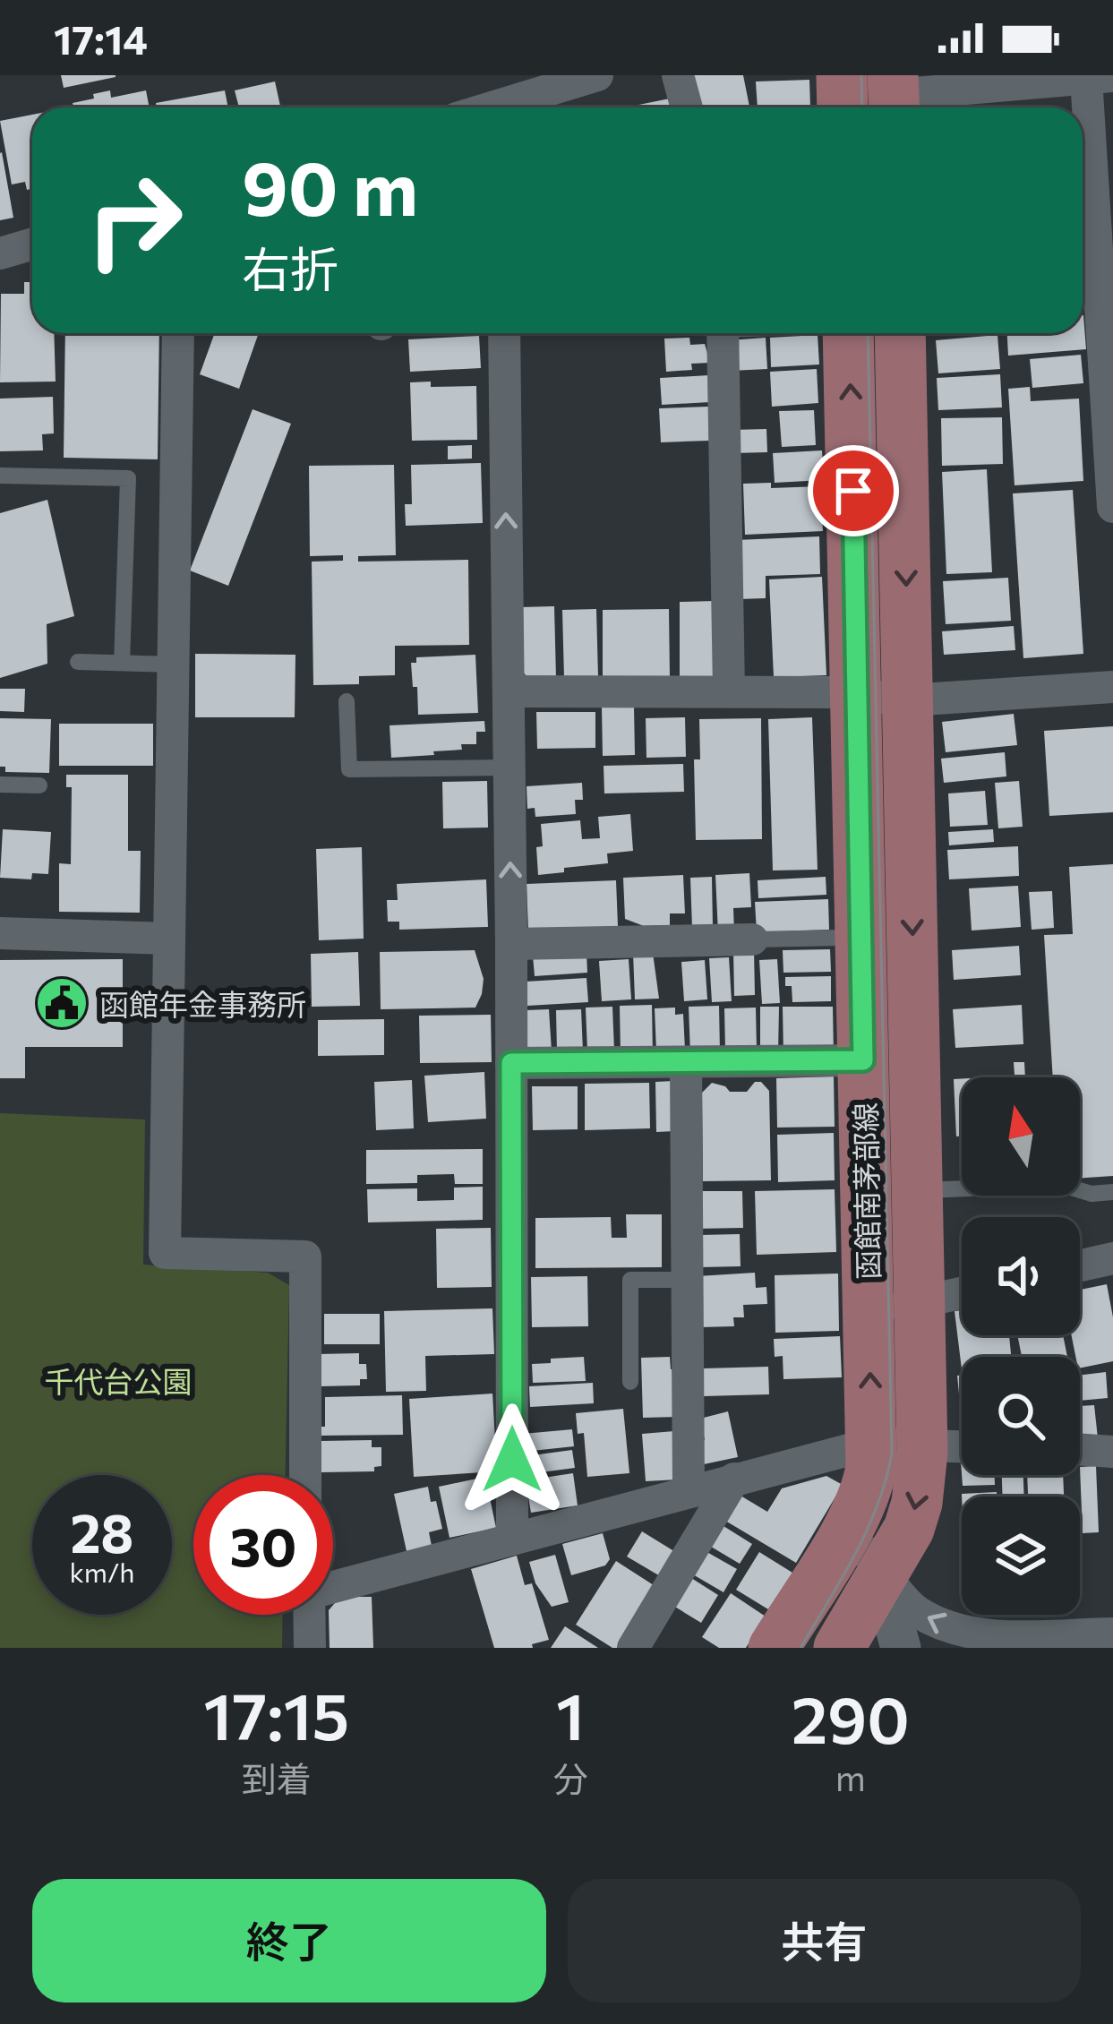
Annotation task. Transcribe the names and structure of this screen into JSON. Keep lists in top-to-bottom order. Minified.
{"streets":{"main road":["函館南茅部線"]},"parks":["千代台公園"],"places":{"public building":["函館年金事務所"]},"north":"top","page":{"status":"17:14","turn":["90 m","右折"],"speed":"28 km/h","limit":"30","eta":["17:15","到着","1","分","290","m"],"buttons":["終了","共有"]}}
